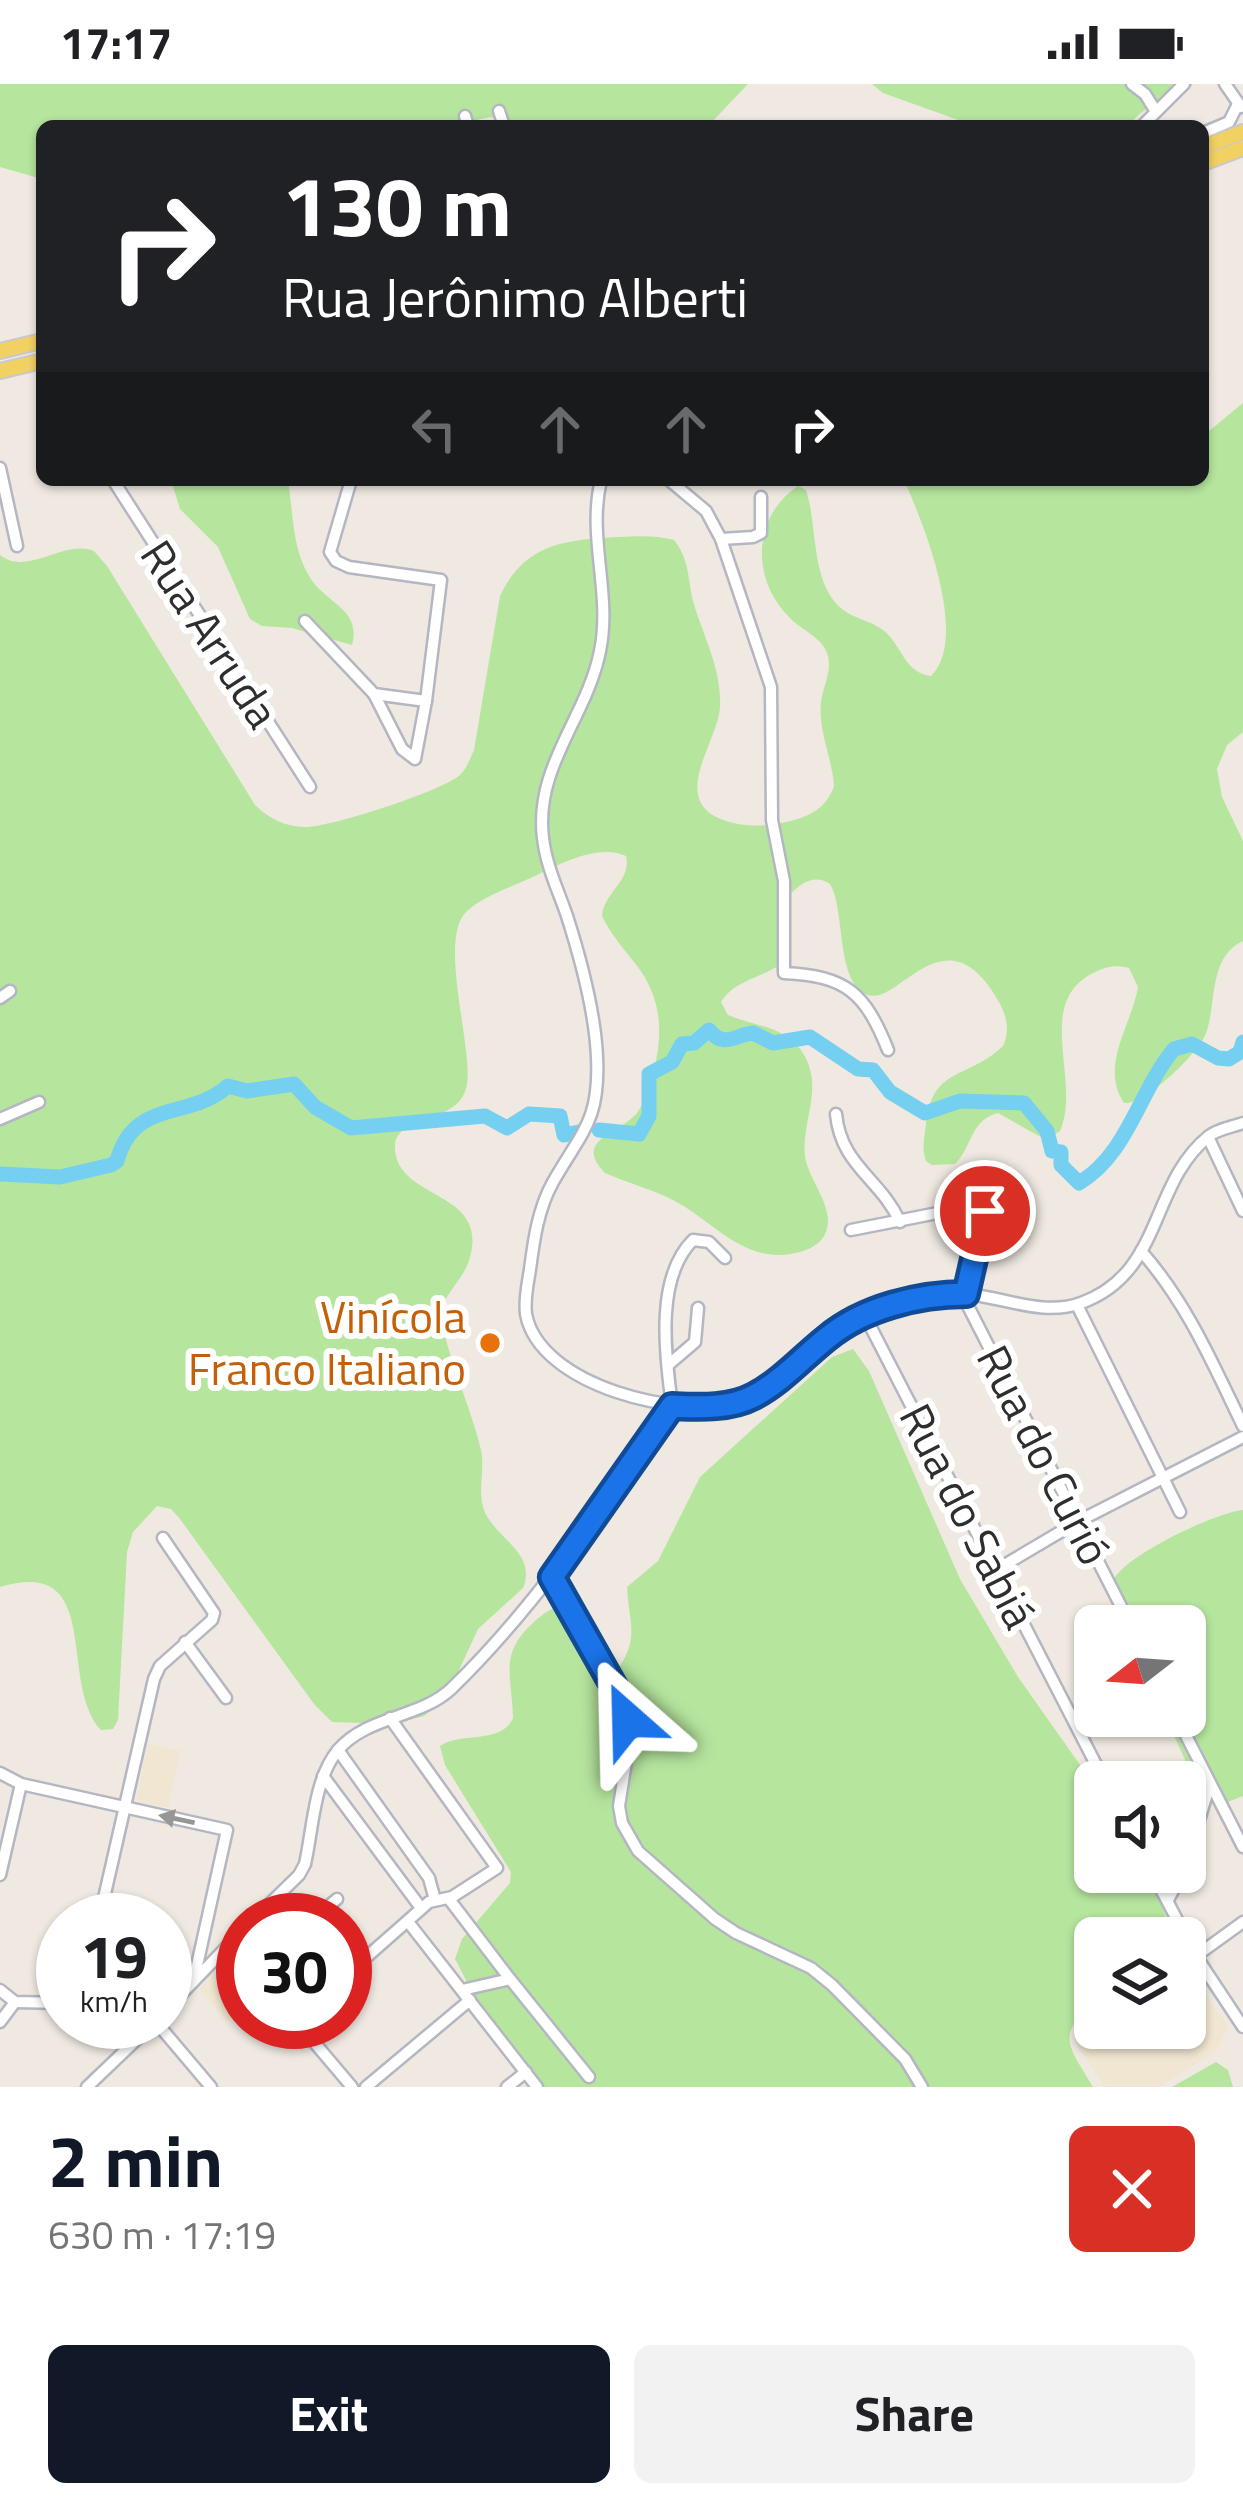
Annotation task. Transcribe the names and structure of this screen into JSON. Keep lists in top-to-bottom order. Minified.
{"streets":{"street":["Rua Arruda","Rua do Curió","Rua do Sabiá"]},"places":["Vinícola Franco Italiano"],"north":"left","page":{"status":"17:17","turn":["130 m","Rua Jerônimo Alberti"],"speed":"19 km/h","limit":"30","heading":["2 min","630 m · 17:19"],"buttons":["Exit","Share"]}}
